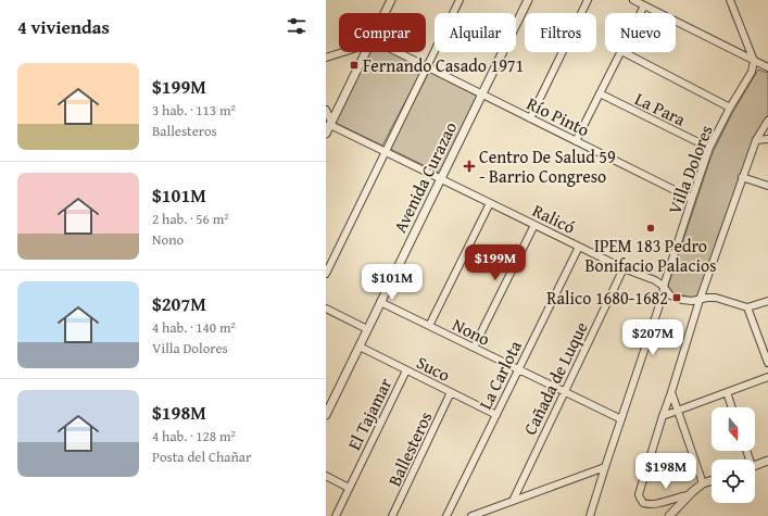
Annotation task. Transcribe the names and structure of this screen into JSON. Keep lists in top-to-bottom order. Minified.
{"streets":{"street":["La Para","Río Pinto","Villa Dolores","Avenida Curazao","Ralicó","Nono","Suco","La Carlota","Cañada de Luque","El Tajamar","Ballesteros"]},"crossings":[["La Para","Villa Dolores"],["Río Pinto","Villa Dolores"],["Río Pinto","Avenida Curazao"],["Villa Dolores","Ralicó"],["Villa Dolores","Nono"],["Avenida Curazao","Ralicó"],["Avenida Curazao","Nono"],["Avenida Curazao","Suco"],["Ralicó","La Carlota"],["Ralicó","Cañada de Luque"],["Nono","La Carlota"],["Nono","Cañada de Luque"],["Suco","La Carlota"],["Suco","El Tajamar"],["Suco","Ballesteros"]],"places":{"transit":["Fernando Casado 1971","Ralico 1680-1682"],"health":["Centro De Salud 59 - Barrio Congreso"],"other":["IPEM 183 Pedro Bonifacio Palacios"]},"north":"bottom","page":{"heading":"4 viviendas","chip":["Comprar","Alquilar","Filtros","Nuevo"],"list":[{"name":"$199M","note":"3 hab. · 113 m² · Ballesteros"},{"name":"$101M","note":"2 hab. · 56 m² · Nono"},{"name":"$207M","note":"4 hab. · 140 m² · Villa Dolores"},{"name":"$198M","note":"4 hab. · 128 m² · Posta del Chañar"}],"price":["$199M","$101M","$207M","$198M"]}}
